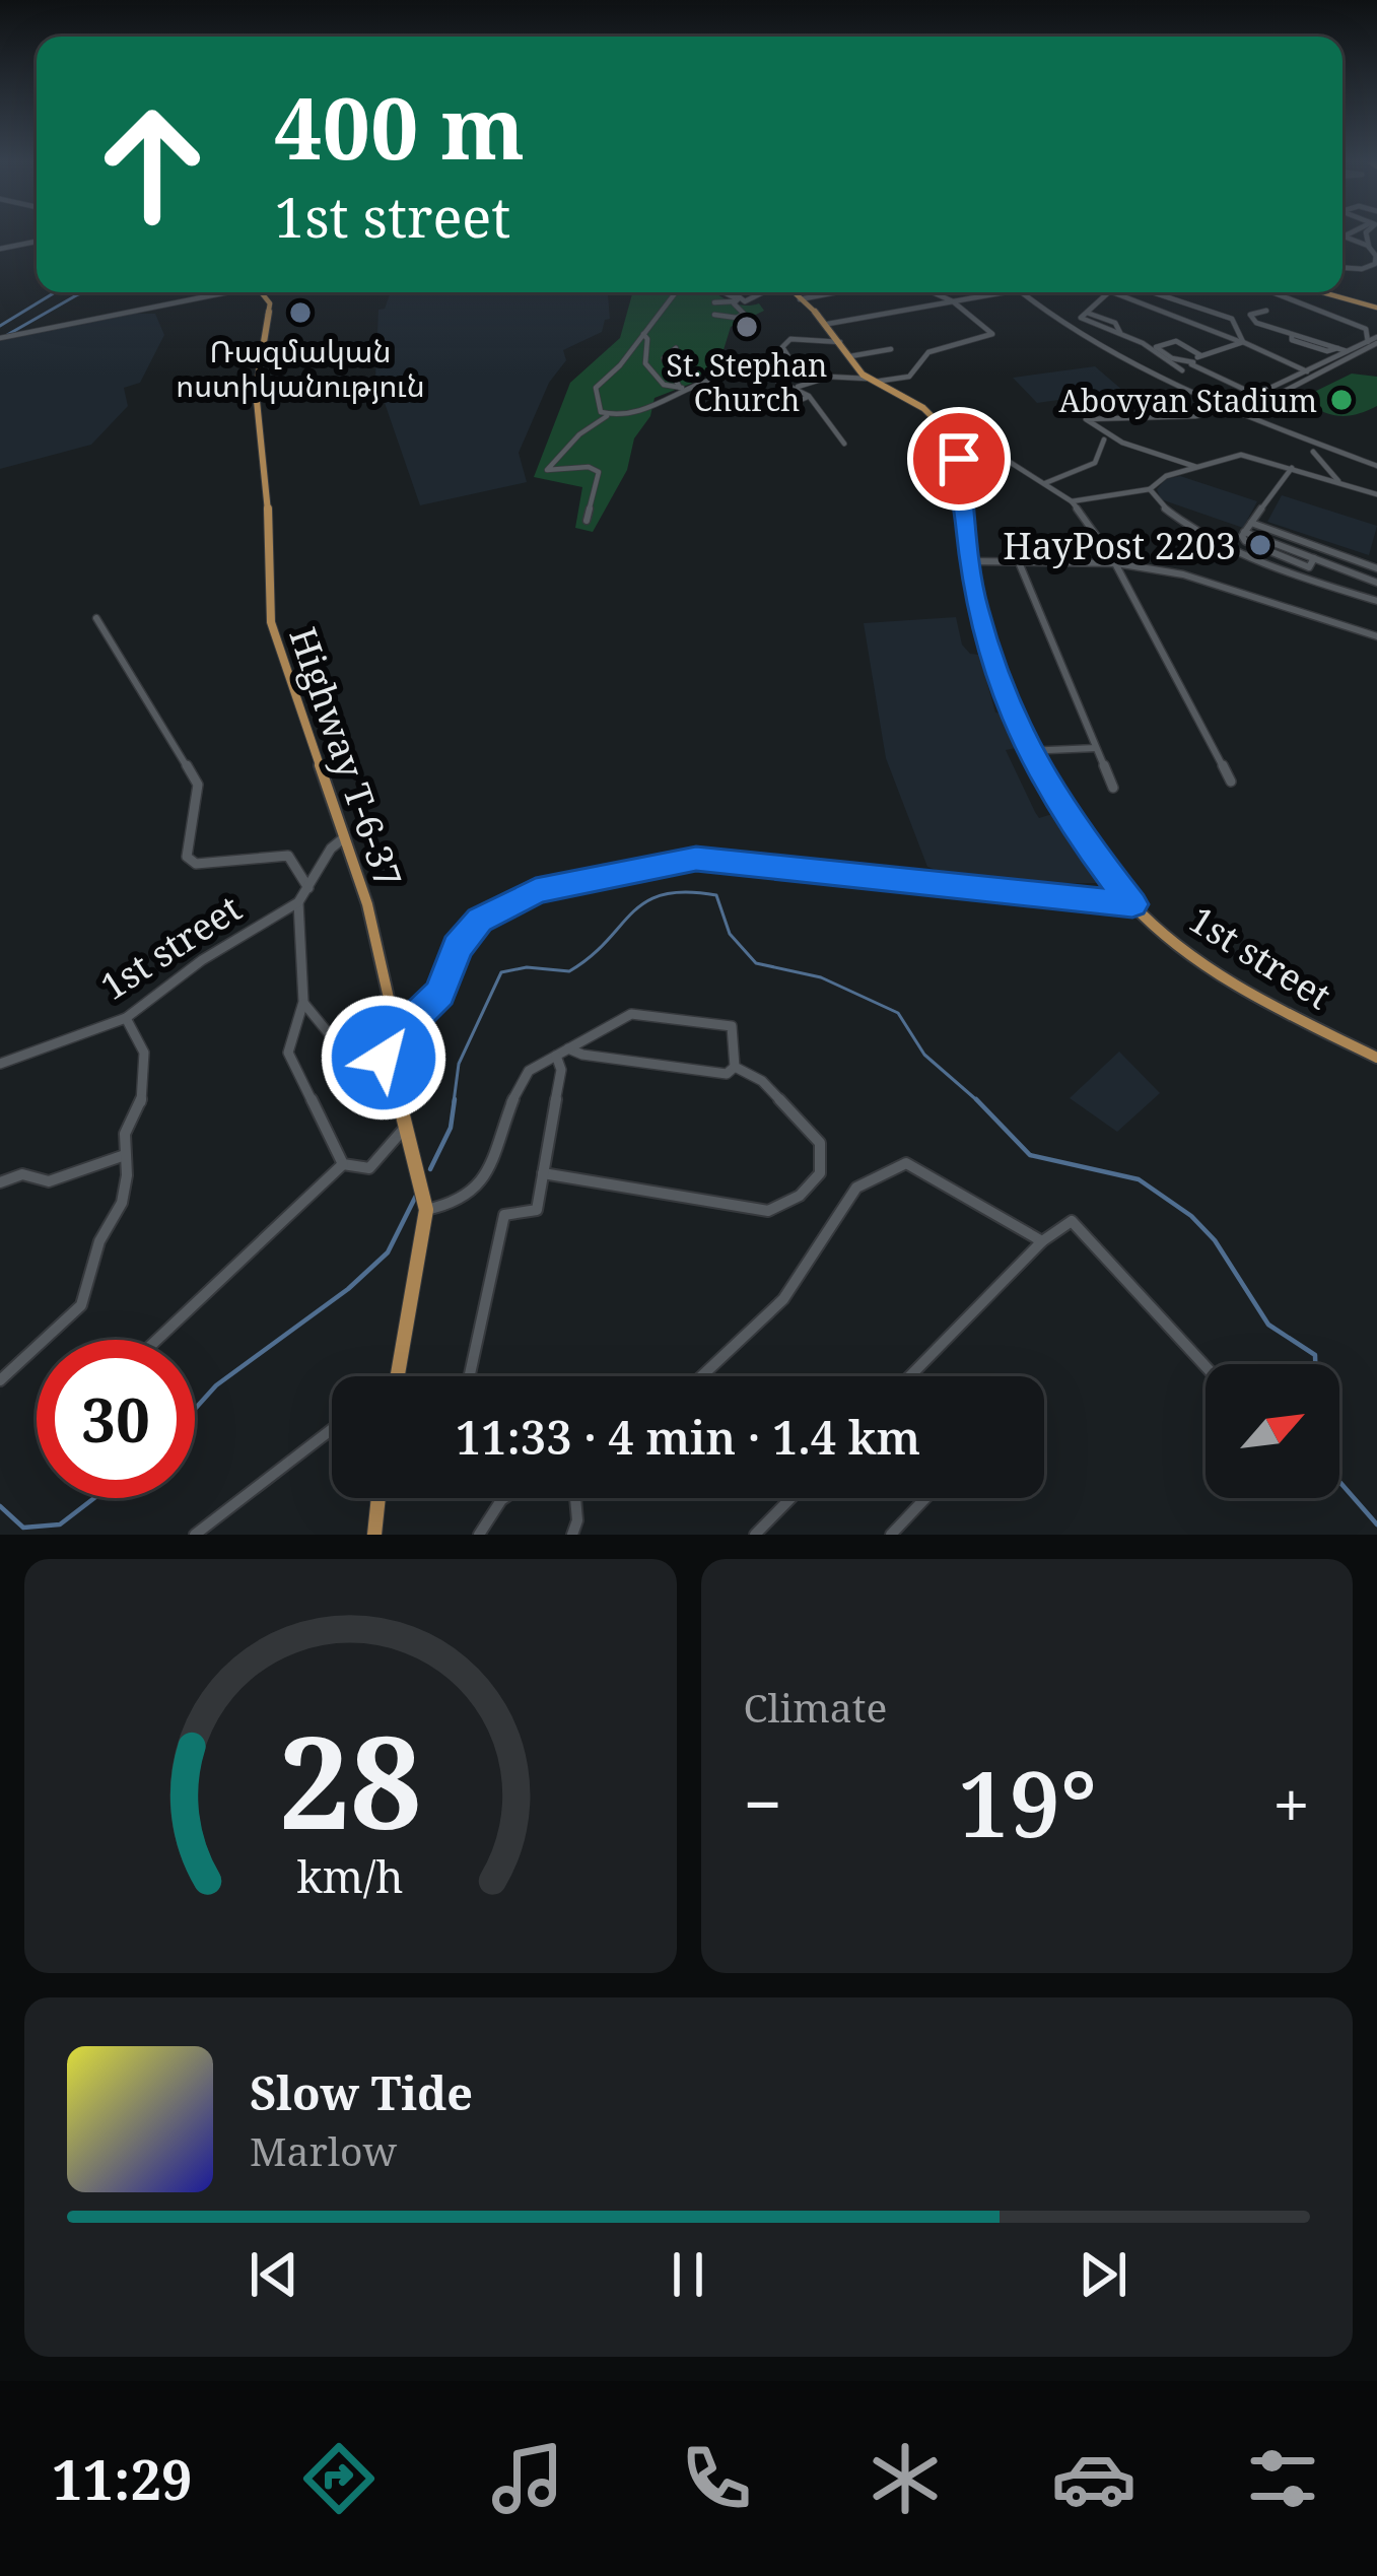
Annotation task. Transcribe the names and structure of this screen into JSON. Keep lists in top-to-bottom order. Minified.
{"streets":{"main road":["Highway T-6-37","1st street"]},"crossings":[["Highway T-6-37","1st street"]],"places":["Ռազմական ոստիկանություն","St. Stephan Church","Abovyan Stadium","HayPost 2203"],"north":"top right","page":{"turn":["400 m","1st street"],"limit":"30","trip":"11:33 · 4 min · 1.4 km","tile":"Climate","heat":["−","19°","+"],"song":["Slow Tide","Marlow"],"tabs":"11:29","gauge":["28","km/h"]}}
